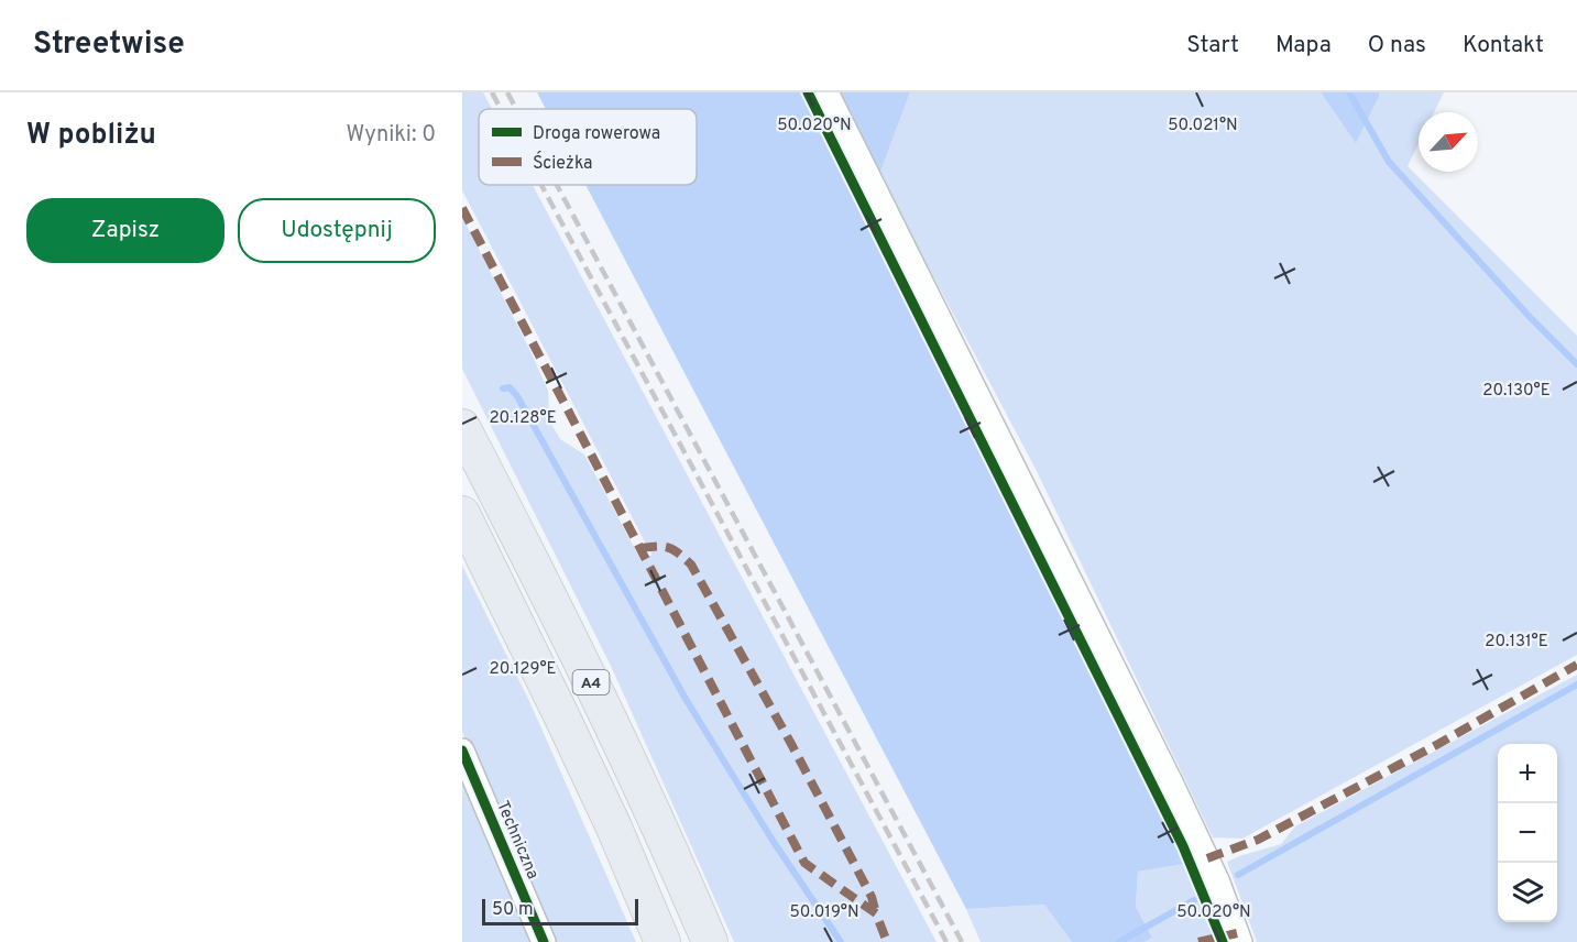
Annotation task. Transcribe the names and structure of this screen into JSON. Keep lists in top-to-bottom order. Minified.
{"streets":{"highway":["A4"],"street":["Techniczna"]},"legend":["Droga rowerowa","Ścieżka"],"scale_bar":"50 m","north":"top right","page":{"header":"Streetwise","nav":["Start","Mapa","O nas","Kontakt"],"heading":["W pobliżu","Wyniki: 0"],"buttons":["Zapisz","Udostępnij"],"map_buttons":["+","−"],"scale":"50 m"},"coordinates":["50.020°N","50.021°N","20.130°E","20.128°E","20.131°E","20.129°E","50.019°N"]}
